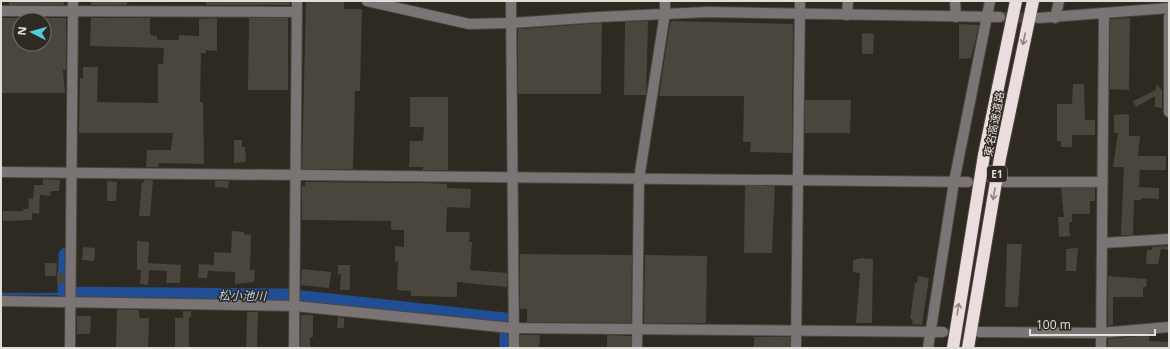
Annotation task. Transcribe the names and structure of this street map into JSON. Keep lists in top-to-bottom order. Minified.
{"streets":{"highway":["東名高速道路","E1"]},"water":["松小池川"],"scale_bar":"100 m","north":"left"}
